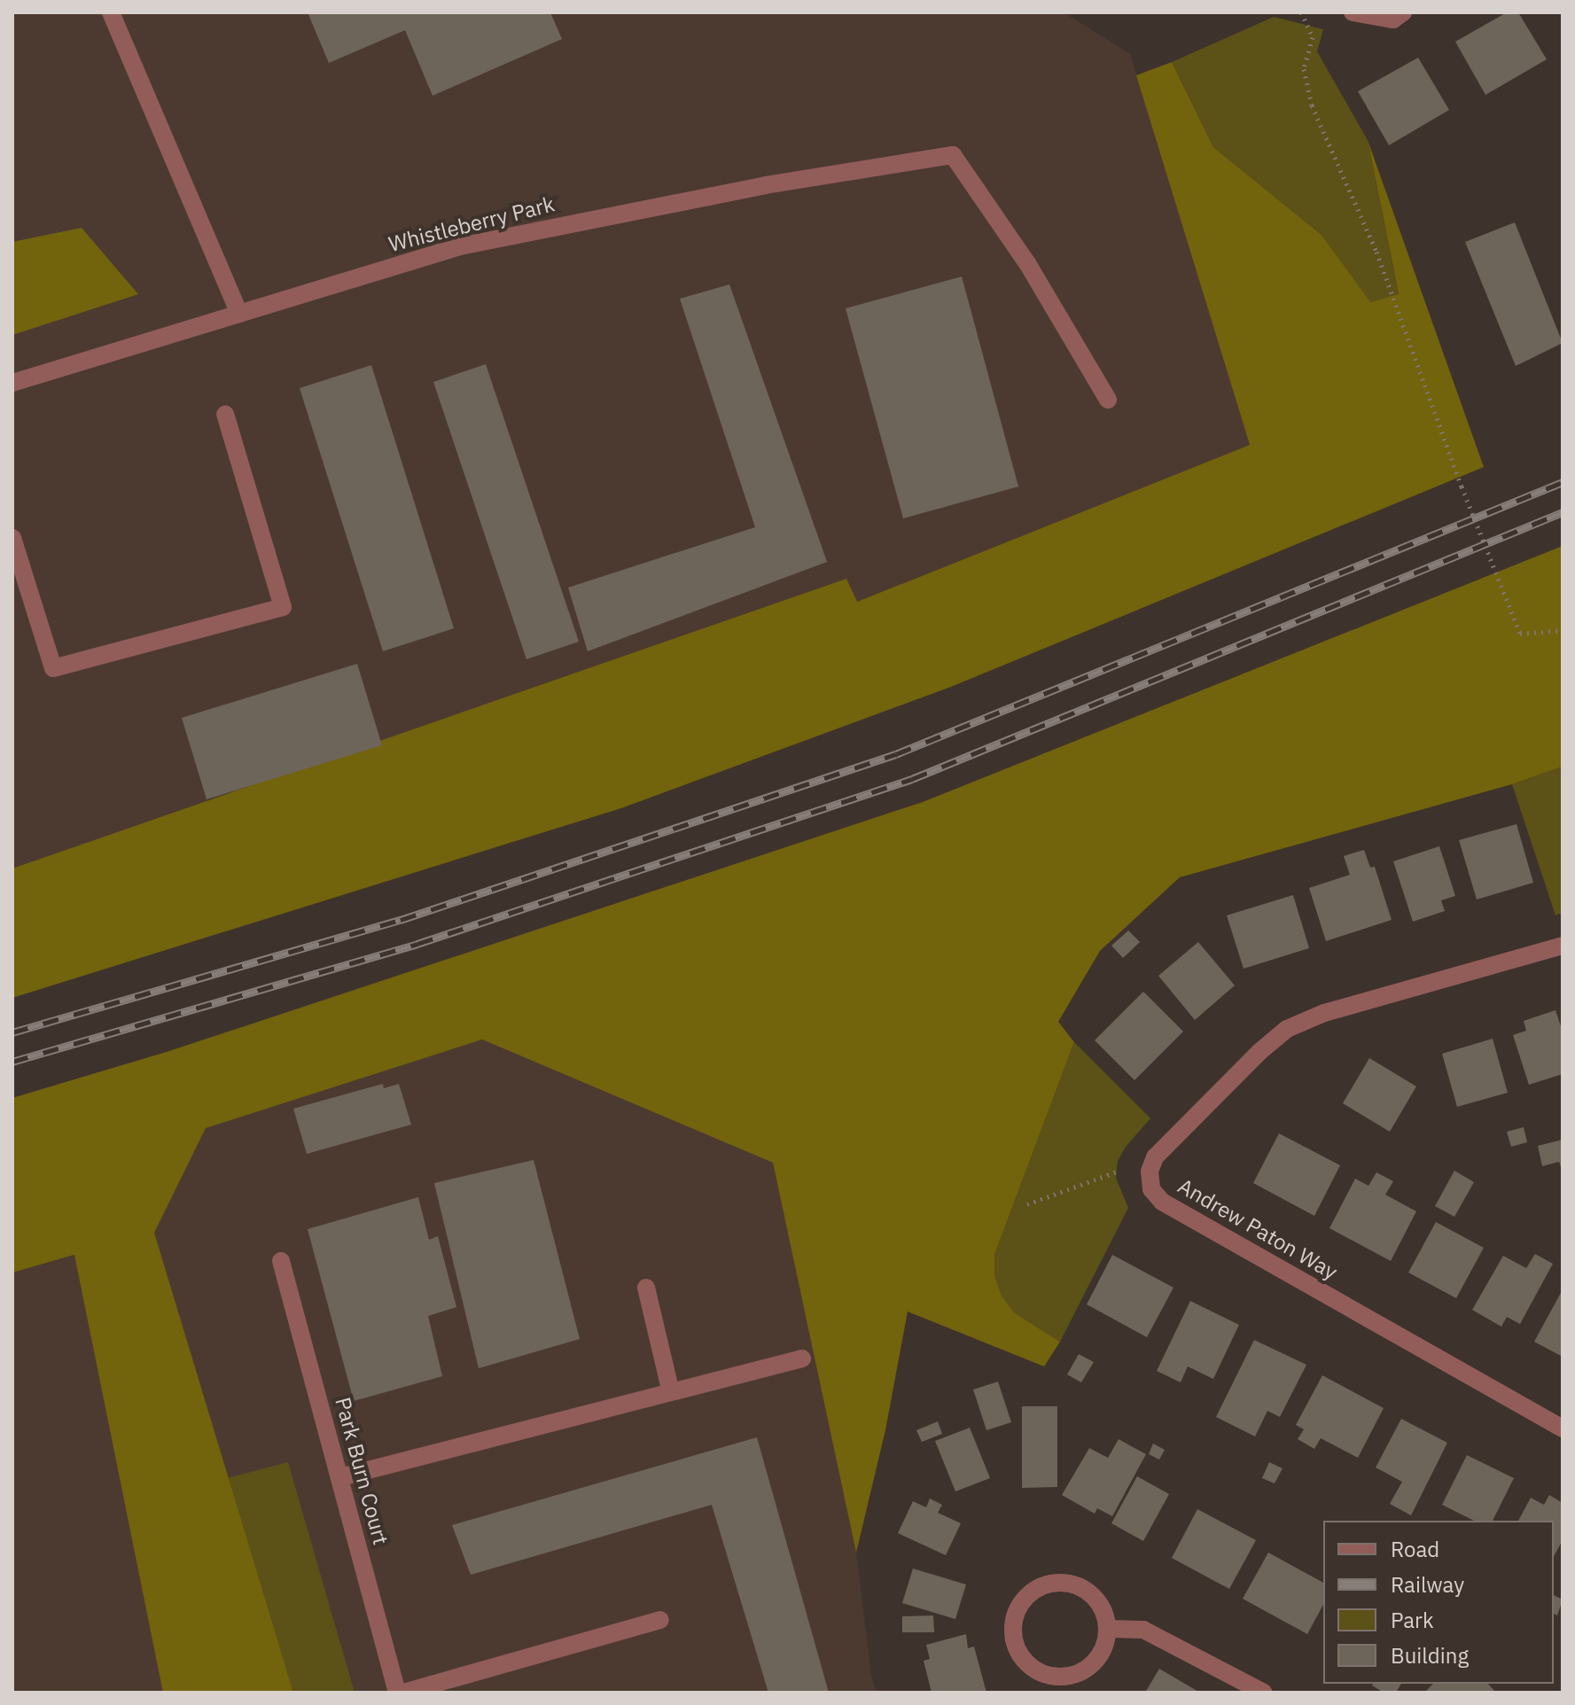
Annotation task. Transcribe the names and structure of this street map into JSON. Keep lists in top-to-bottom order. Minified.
{"streets":{"street":["Whistleberry Park","Andrew Paton Way","Park Burn Court"]},"legend":["Road","Railway","Park","Building"]}
